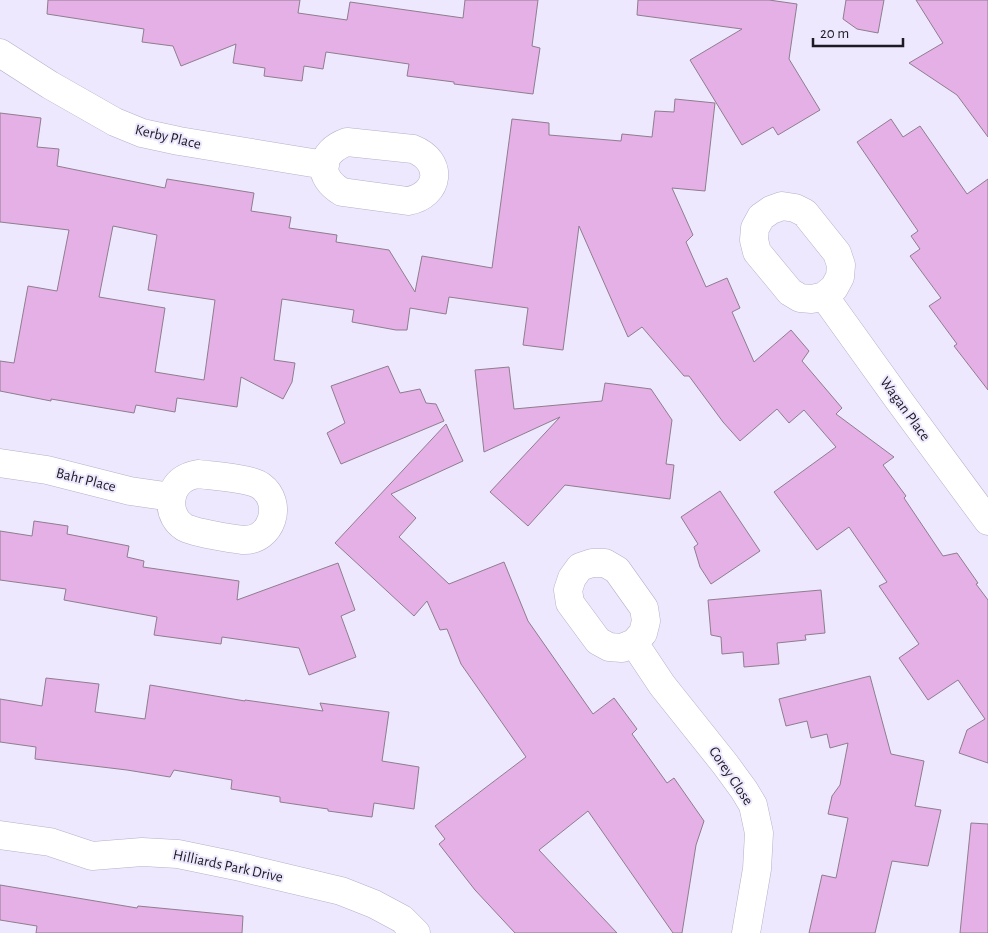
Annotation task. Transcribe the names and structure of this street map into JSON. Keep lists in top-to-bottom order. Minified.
{"streets":{"street":["Kerby Place","Wagan Place","Bahr Place","Corey Close","Hilliards Park Drive"]},"scale_bar":"20 m"}
